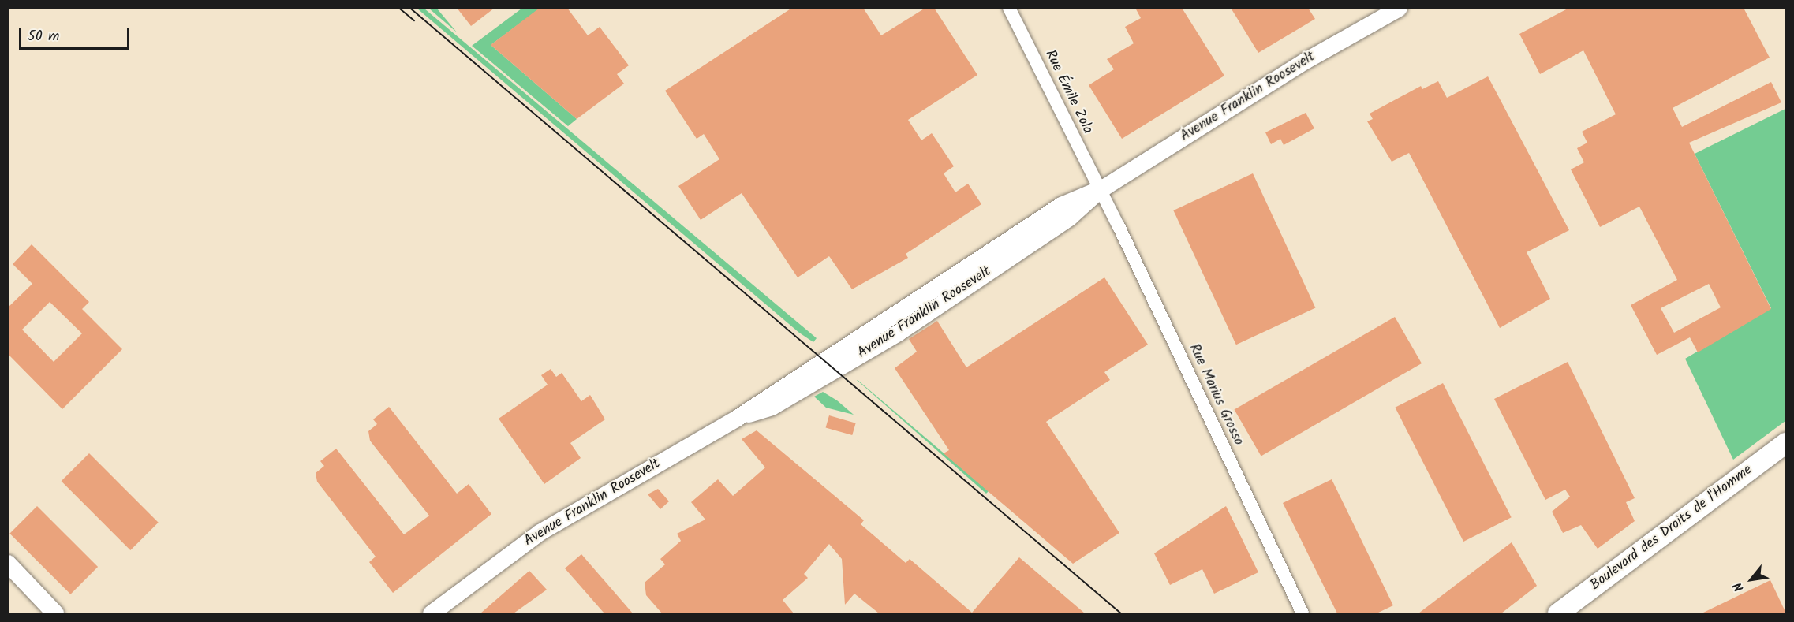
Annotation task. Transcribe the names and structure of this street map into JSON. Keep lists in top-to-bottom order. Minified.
{"streets":{"main road":["Boulevard des Droits de l'Homme"],"street":["Rue Émile Zola","Avenue Franklin Roosevelt","Rue Marius Grosso"]},"crossings":[["Rue Émile Zola","Avenue Franklin Roosevelt"],["Rue Émile Zola","Rue Marius Grosso"],["Avenue Franklin Roosevelt","Rue Marius Grosso"]],"scale_bar":"50 m","north":"bottom left"}
